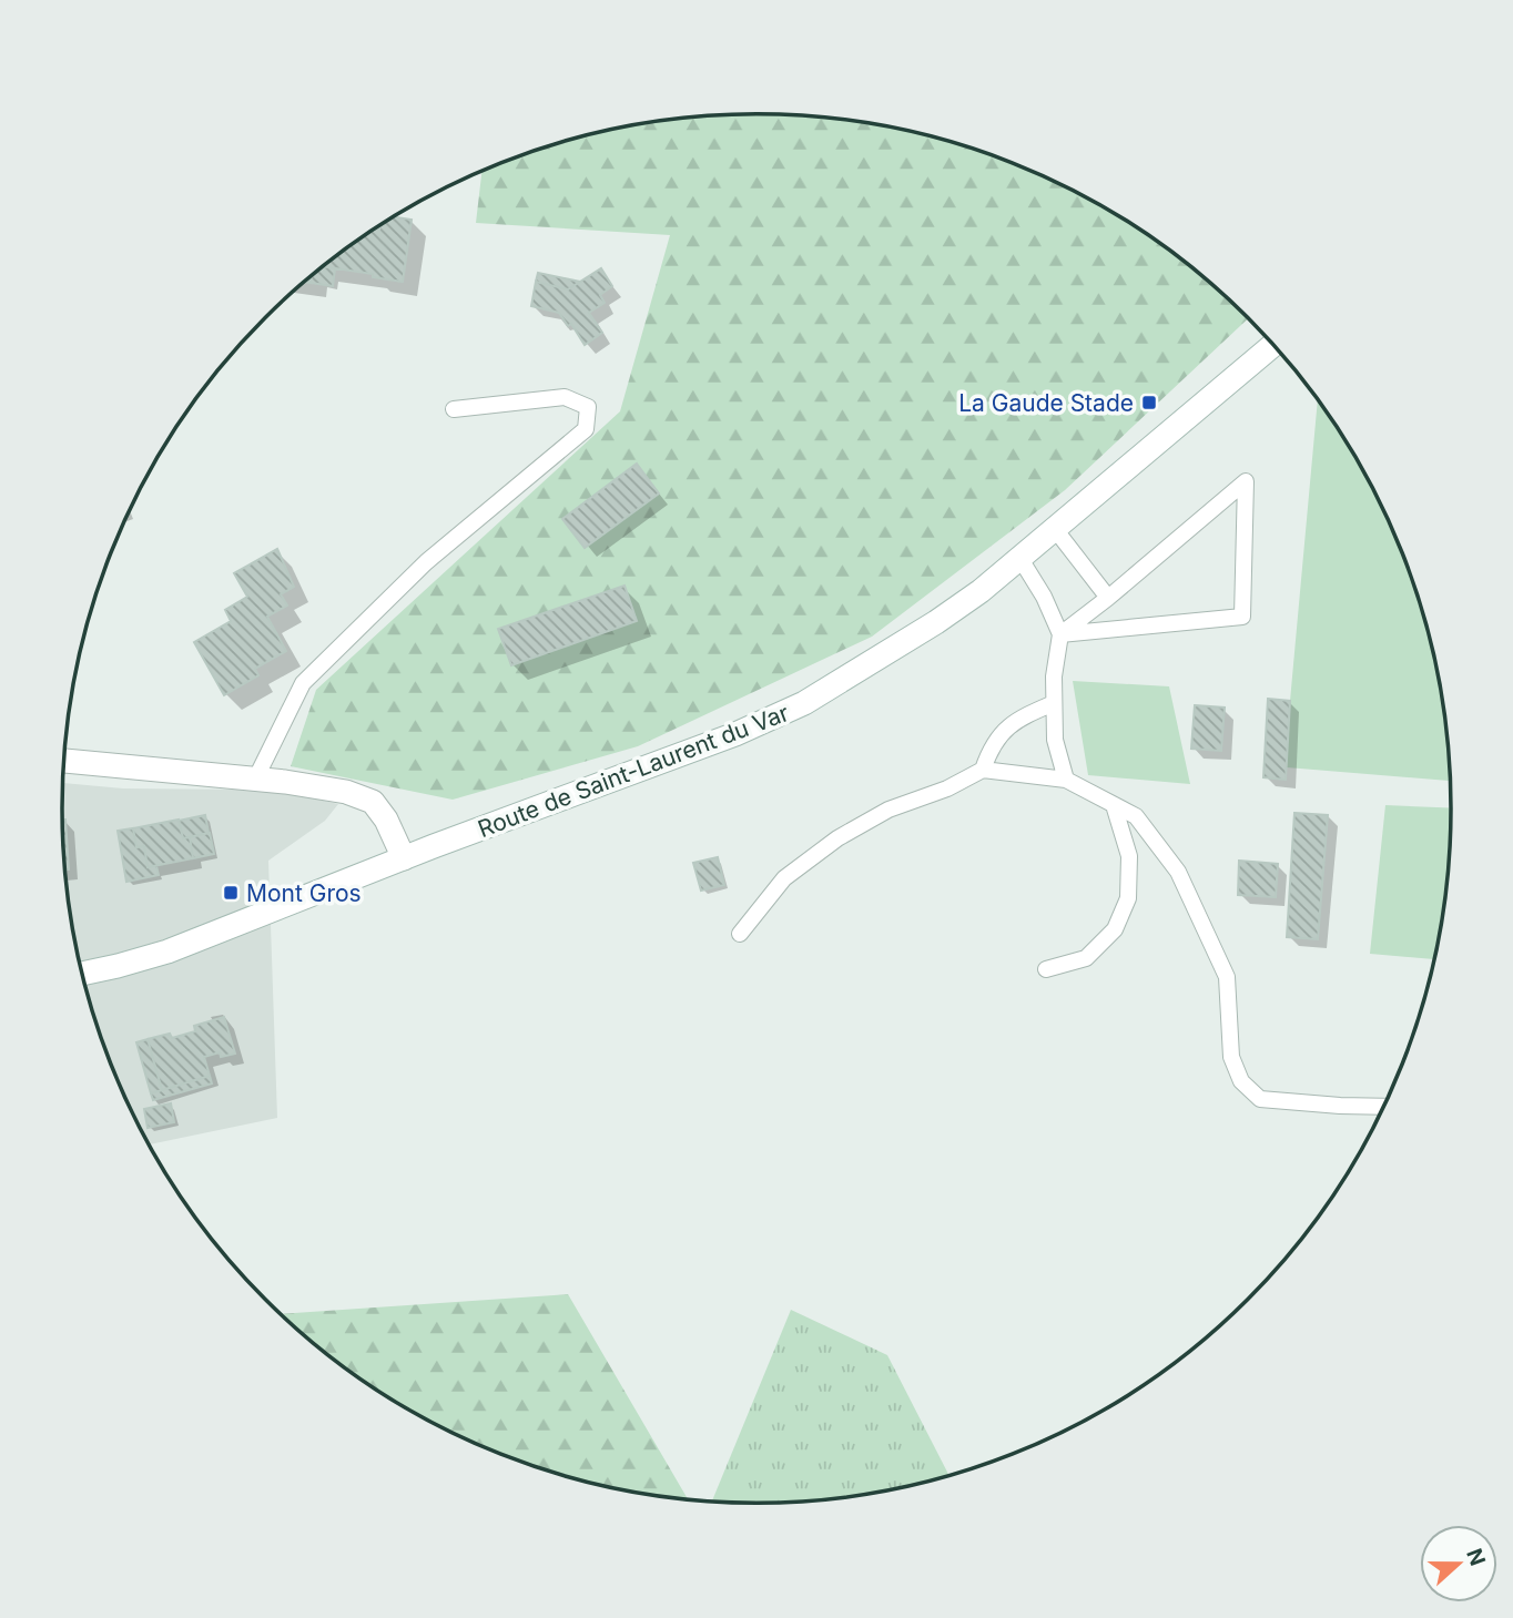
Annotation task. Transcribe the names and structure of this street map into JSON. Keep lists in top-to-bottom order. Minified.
{"streets":{"main road":["Route de Saint-Laurent du Var"]},"places":{"transit":["La Gaude Stade","Mont Gros"]},"north":"right"}
